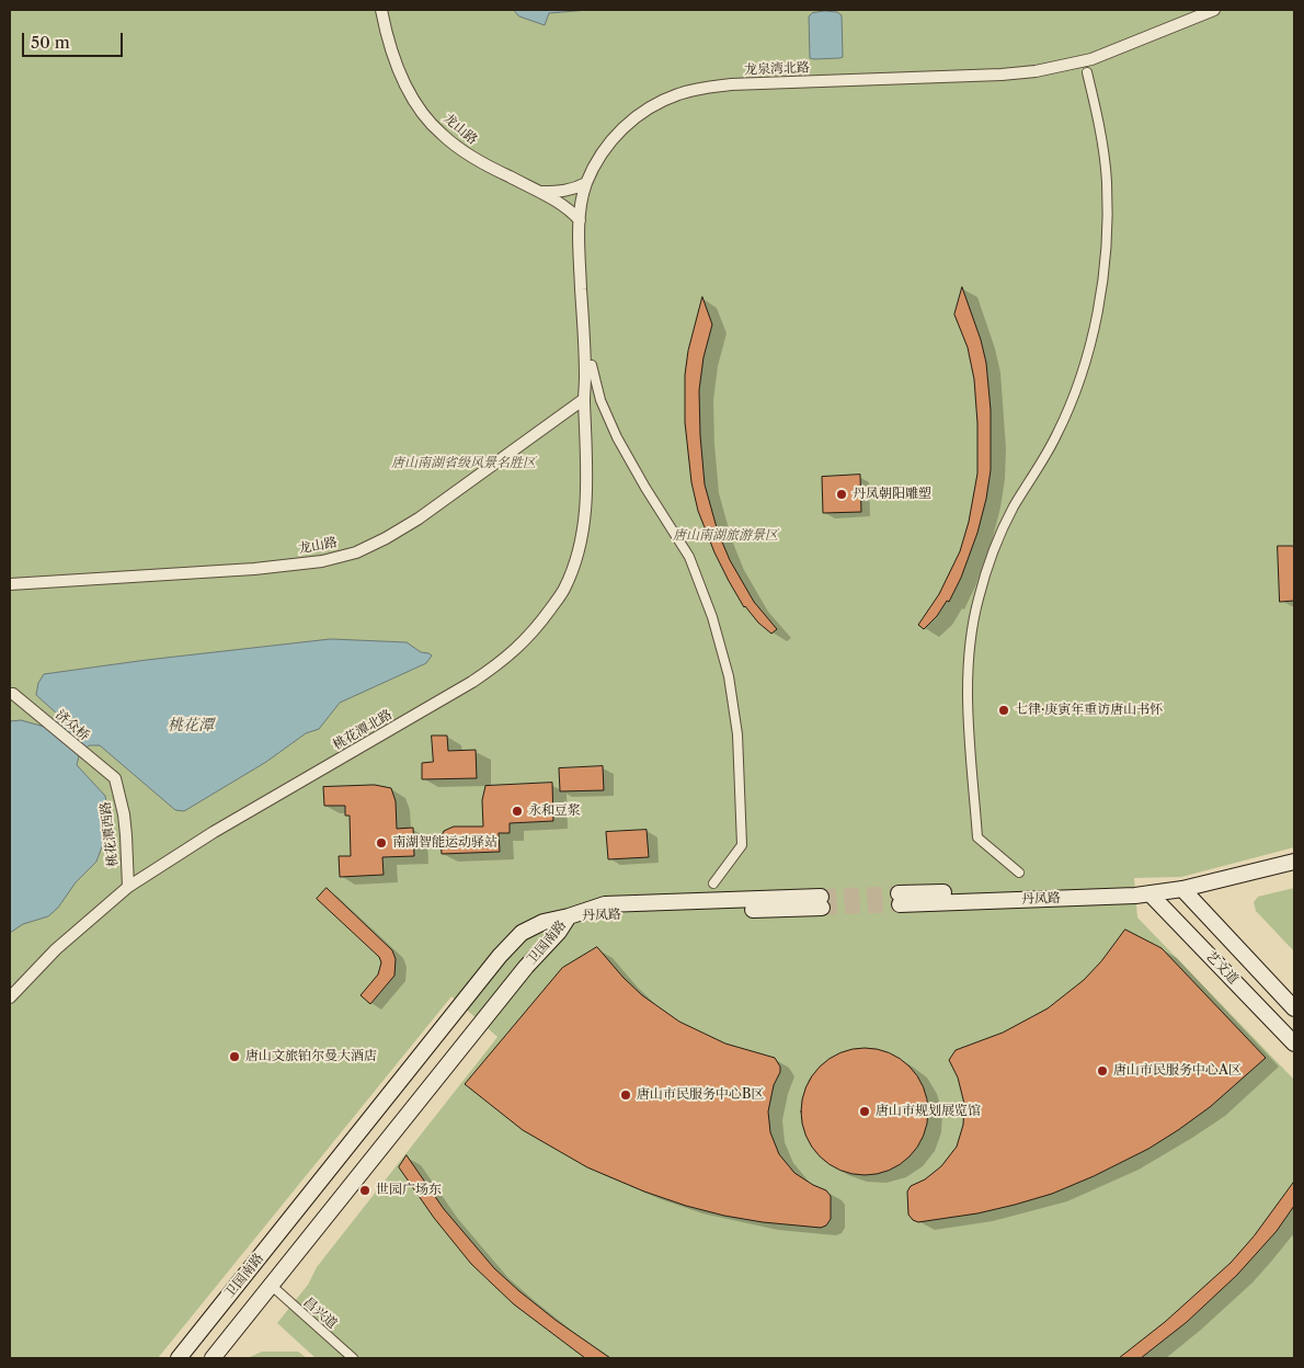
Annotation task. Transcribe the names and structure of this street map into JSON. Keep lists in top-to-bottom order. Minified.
{"streets":{"main road":["丹凤路","卫国南路","艺文道"],"street":["龙泉湾北路","龙山路","济众桥","桃花潭北路","桃花潭西路","昌兴道"]},"crossings":[["龙泉湾北路","龙山路"],["龙泉湾北路","桃花潭北路"],["龙山路","桃花潭北路"],["济众桥","桃花潭西路"],["桃花潭北路","桃花潭西路"],["丹凤路","卫国南路"],["丹凤路","艺文道"],["卫国南路","昌兴道"]],"water":["桃花潭"],"parks":["唐山南湖省级风景名胜区","唐山南湖旅游景区"],"places":["丹凤朝阳雕塑","七律·庚寅年重访唐山书怀","永和豆浆","南湖智能运动驿站","唐山文旅铂尔曼大酒店","唐山市民服务中心A区","唐山市民服务中心B区","唐山市规划展览馆","世园广场东"],"scale_bar":"50 m"}
